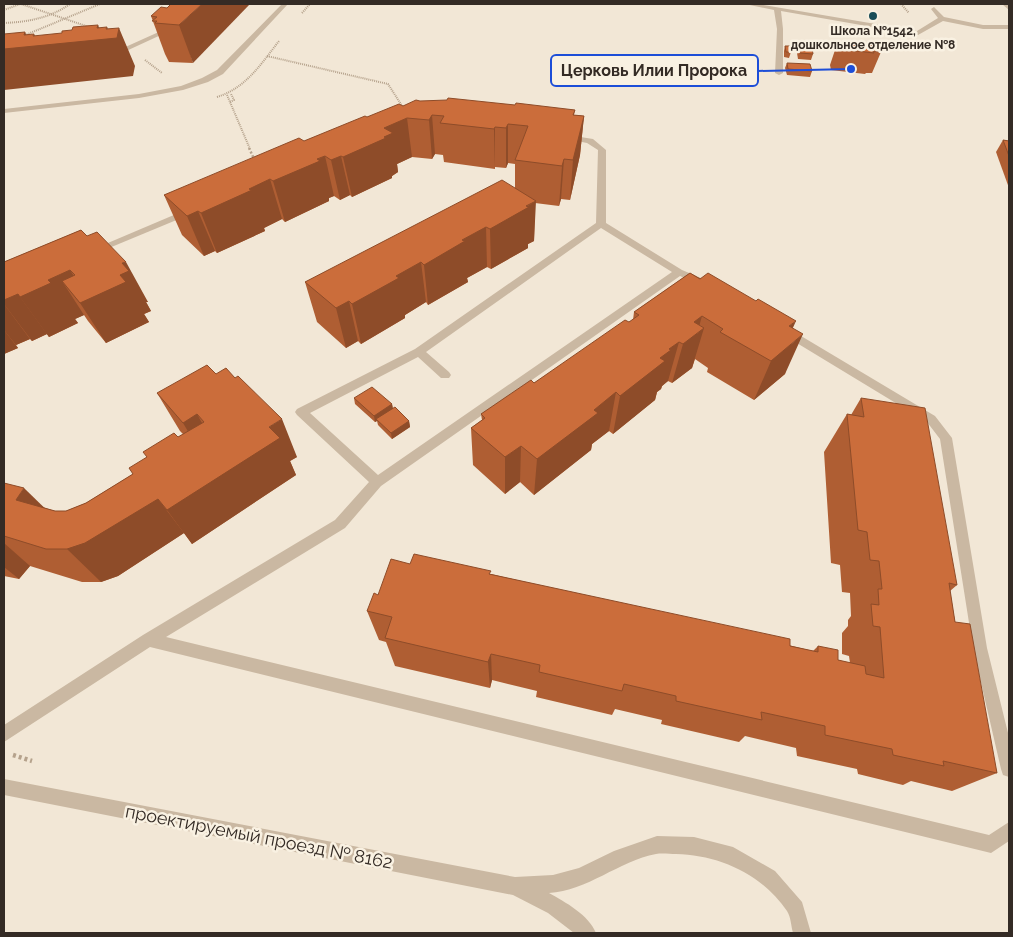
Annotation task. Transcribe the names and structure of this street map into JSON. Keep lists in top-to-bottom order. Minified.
{"streets":{"lane":["проектируемый проезд № 8162"]},"places":["Школа №1542, дошкольное отделение №8","Церковь Илии Пророка"]}
